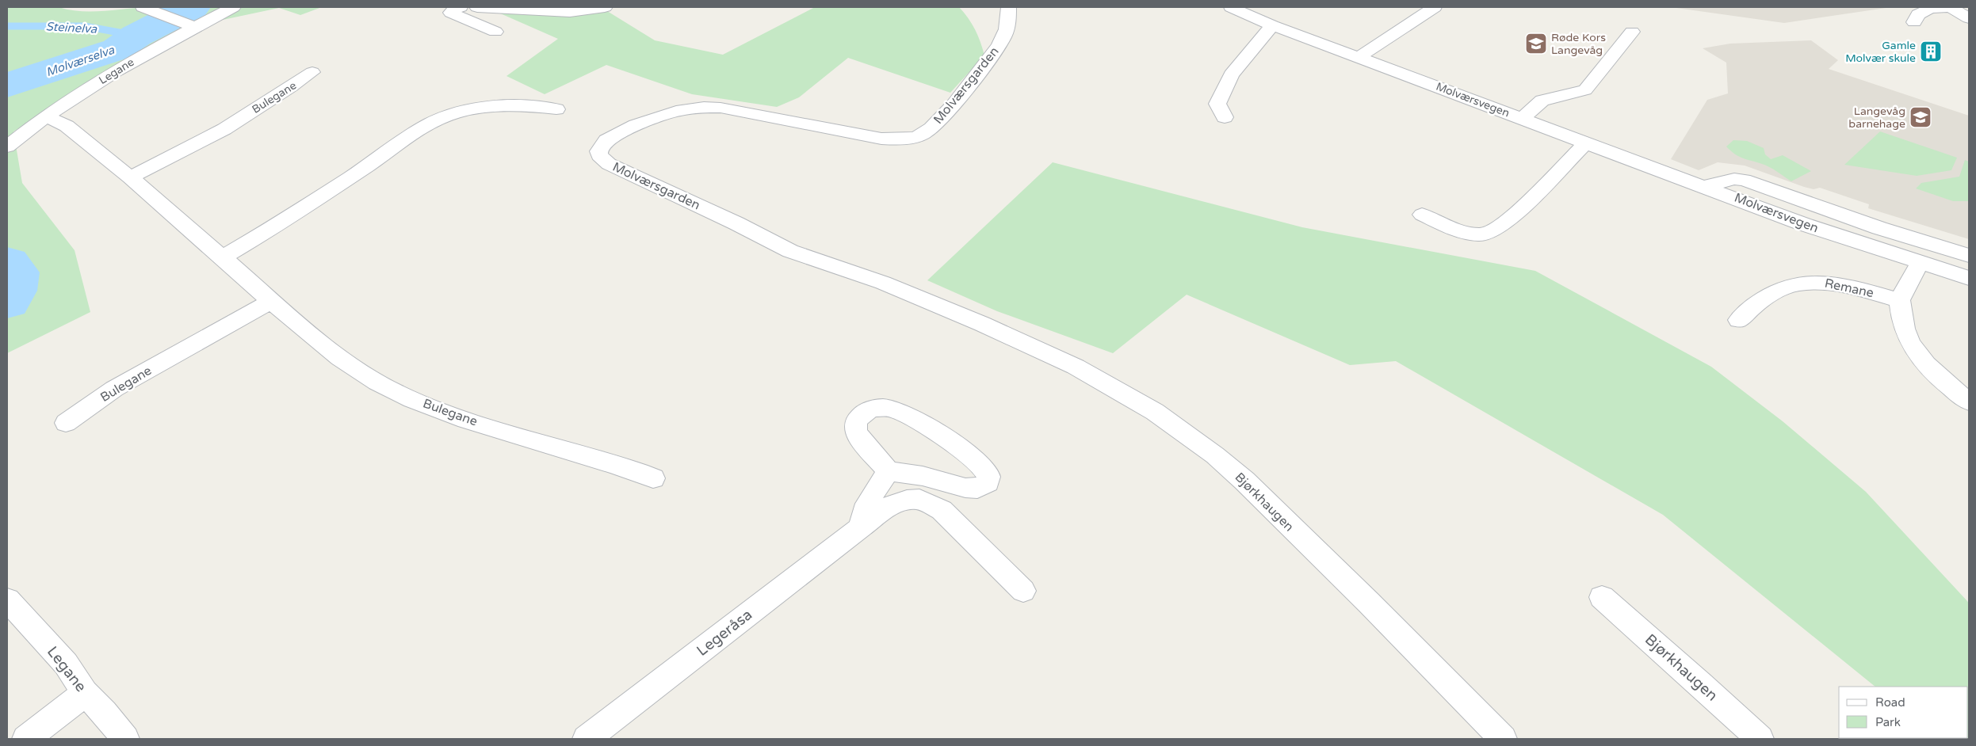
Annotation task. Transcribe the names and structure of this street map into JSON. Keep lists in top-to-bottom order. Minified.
{"streets":{"street":["Legane","Molværsgarden","Bulegane","Molværsvegen","Remane","Bjørkhaugen","Legeråsa"]},"crossings":[["Legane","Bulegane"],["Molværsgarden","Bjørkhaugen"]],"water":["Steinelva","Molværselva"],"places":{"school or university":["Røde Kors Langevåg","Langevåg barnehage"],"building":["Gamle Molvær skule"]},"legend":["Road","Park"]}
